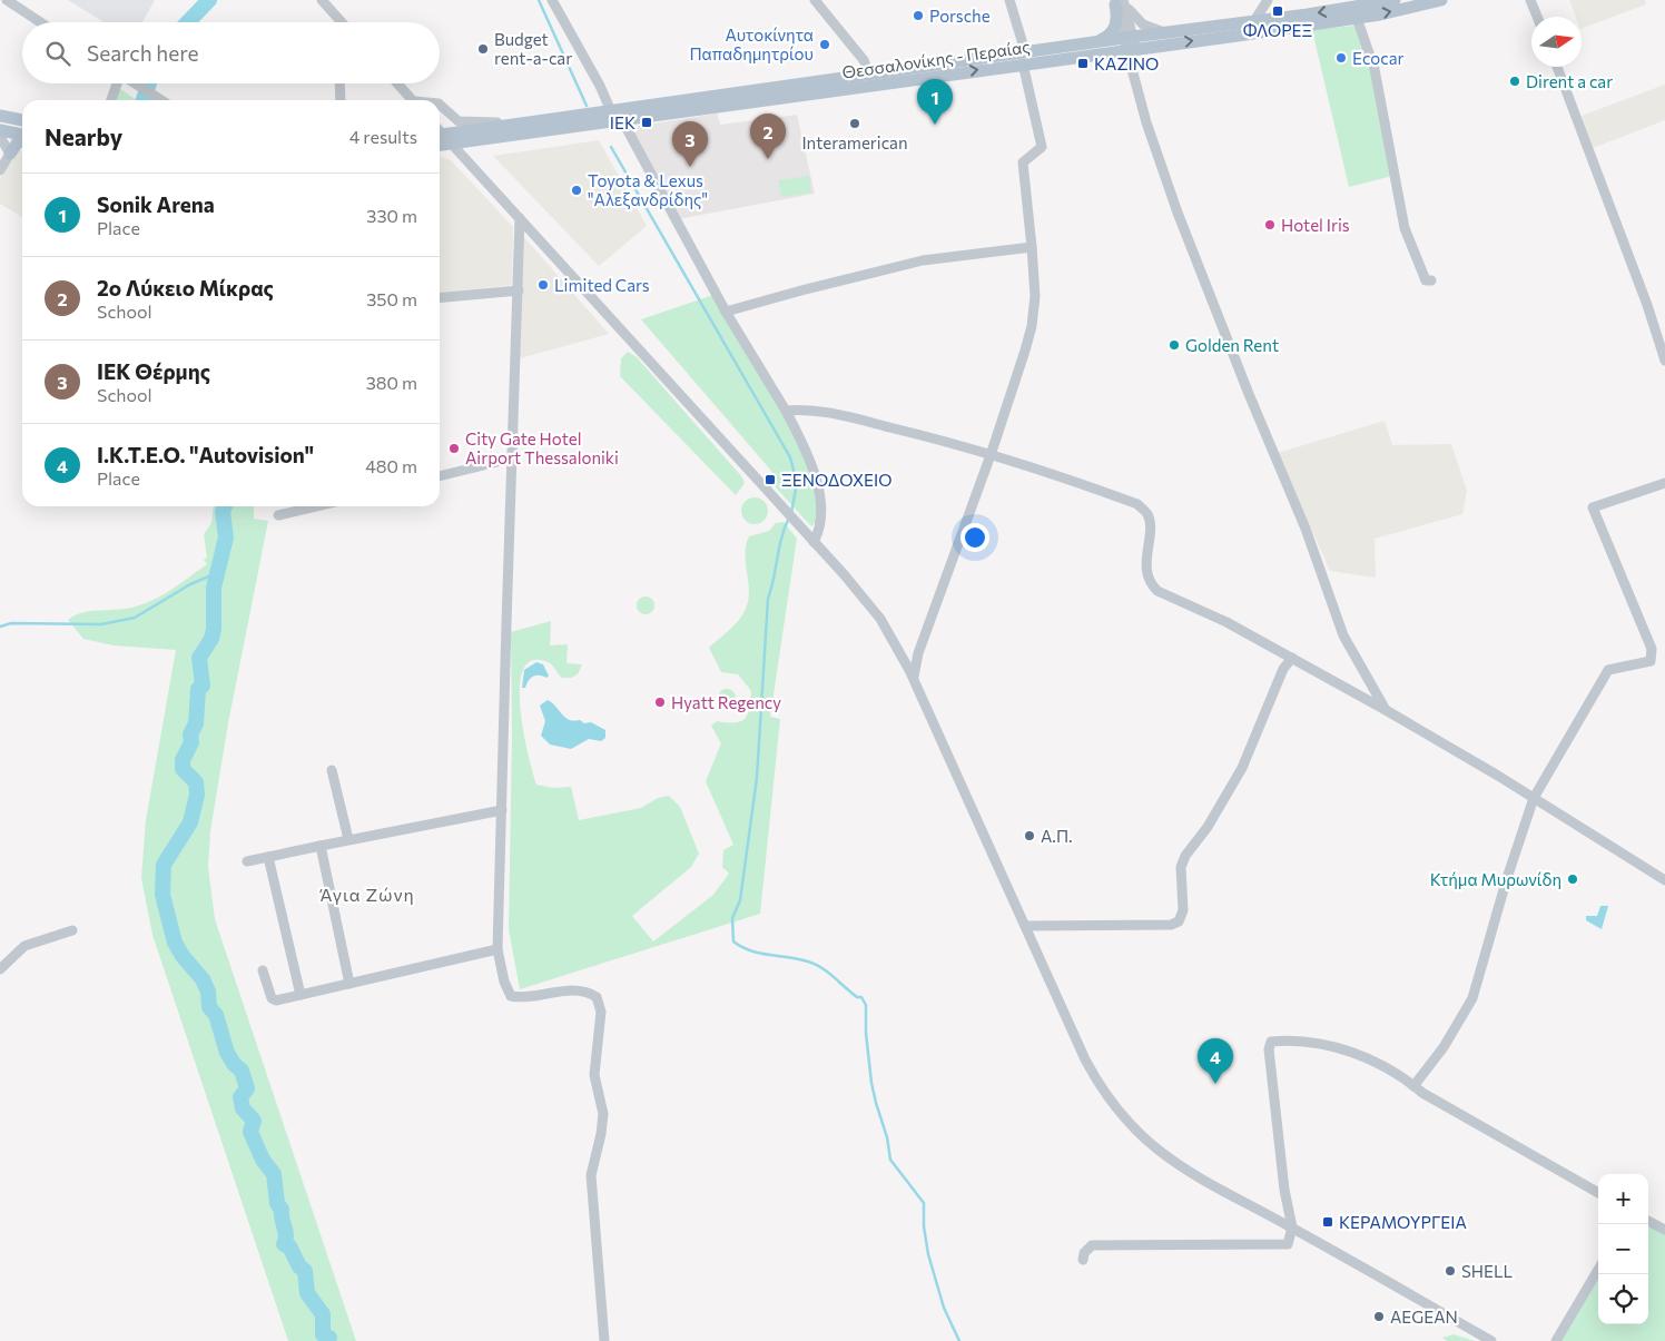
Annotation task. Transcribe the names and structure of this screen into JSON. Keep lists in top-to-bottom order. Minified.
{"streets":{"main road":["Θεσσαλονίκης - Περαίας"]},"districts":["Άγια Ζώνη"],"places":{"transit":["ΦΛΟΡΕΞ","ΚΑΖΙΝΟ","ΙΕΚ","ΞΕΝΟΔΟΧΕΙΟ","ΚΕΡΑΜΟΥΡΓΕΙΑ"],"other":["Porsche","Αυτοκίνητα Παπαδημητρίου","Budget rent-a-car","Ecocar","Dirent a car","Interamerican","Toyota & Lexus \"Αλεξανδρίδης\"","Hotel Iris","Limited Cars","Golden Rent","City Gate Hotel Airport Thessaloniki","Hyatt Regency","Α.Π.","Κτήμα Μυρωνίδη","SHELL","AEGEAN"]},"north":"right","page":{"search":"Search here","pins":["1","2","3","4"],"heading":["Nearby","4 results"],"list":[{"mark":"1","name":"Sonik Arena","note":"Place","value":"330 m"},{"mark":"2","name":"2ο Λύκειο Μίκρας","note":"School","value":"350 m"},{"mark":"3","name":"ΙΕΚ Θέρμης","note":"School","value":"380 m"},{"mark":"4","name":"I.Κ.Τ.Ε.Ο. \"Autovision\"","note":"Place","value":"480 m"}],"map_buttons":["+","−"]}}
